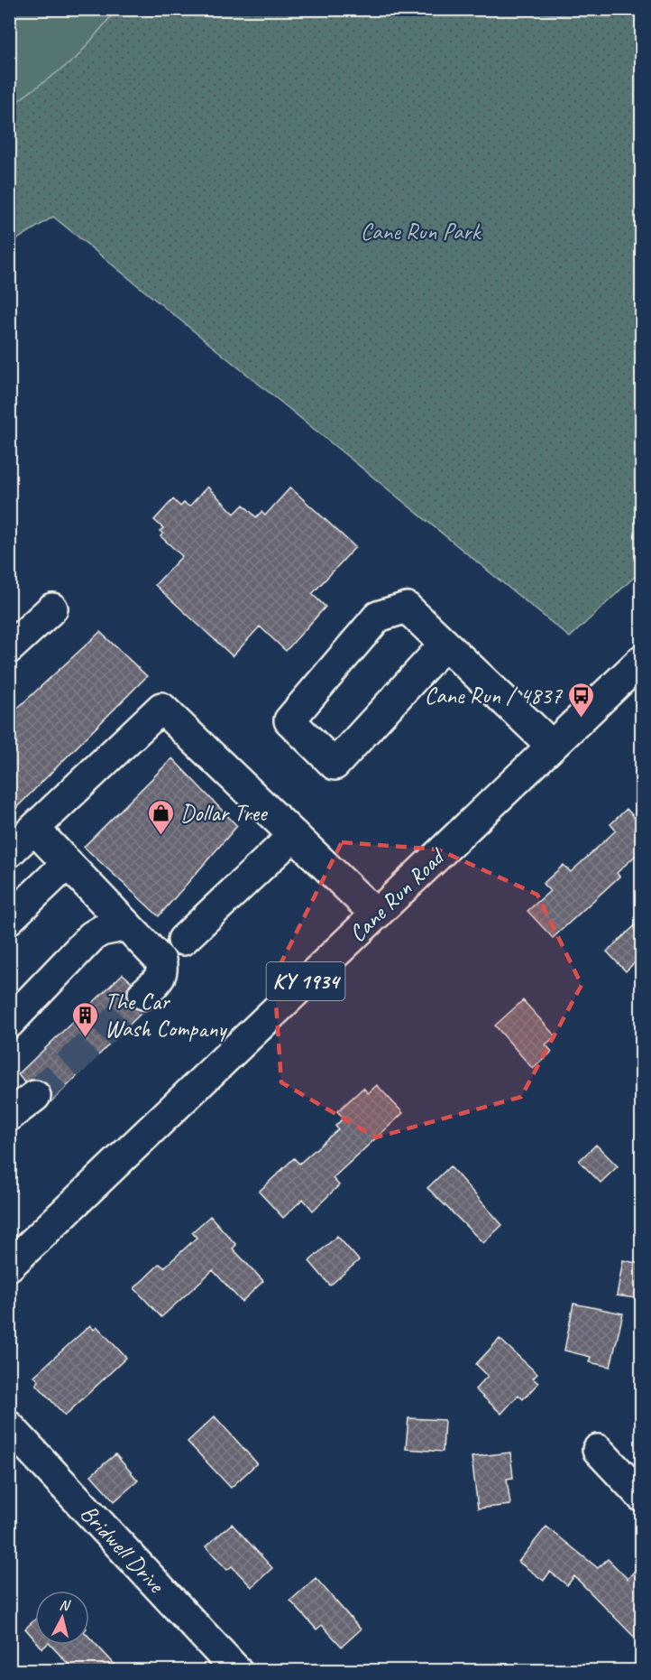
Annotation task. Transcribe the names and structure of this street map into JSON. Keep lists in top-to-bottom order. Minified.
{"streets":{"main road":["Cane Run Road","KY 1934","Bridwell Drive"]},"parks":["Cane Run Park"],"places":{"bus stop":["Cane Run / 4837"],"shop":["Dollar Tree"],"building":["The Car Wash Company"]},"north":"top"}
